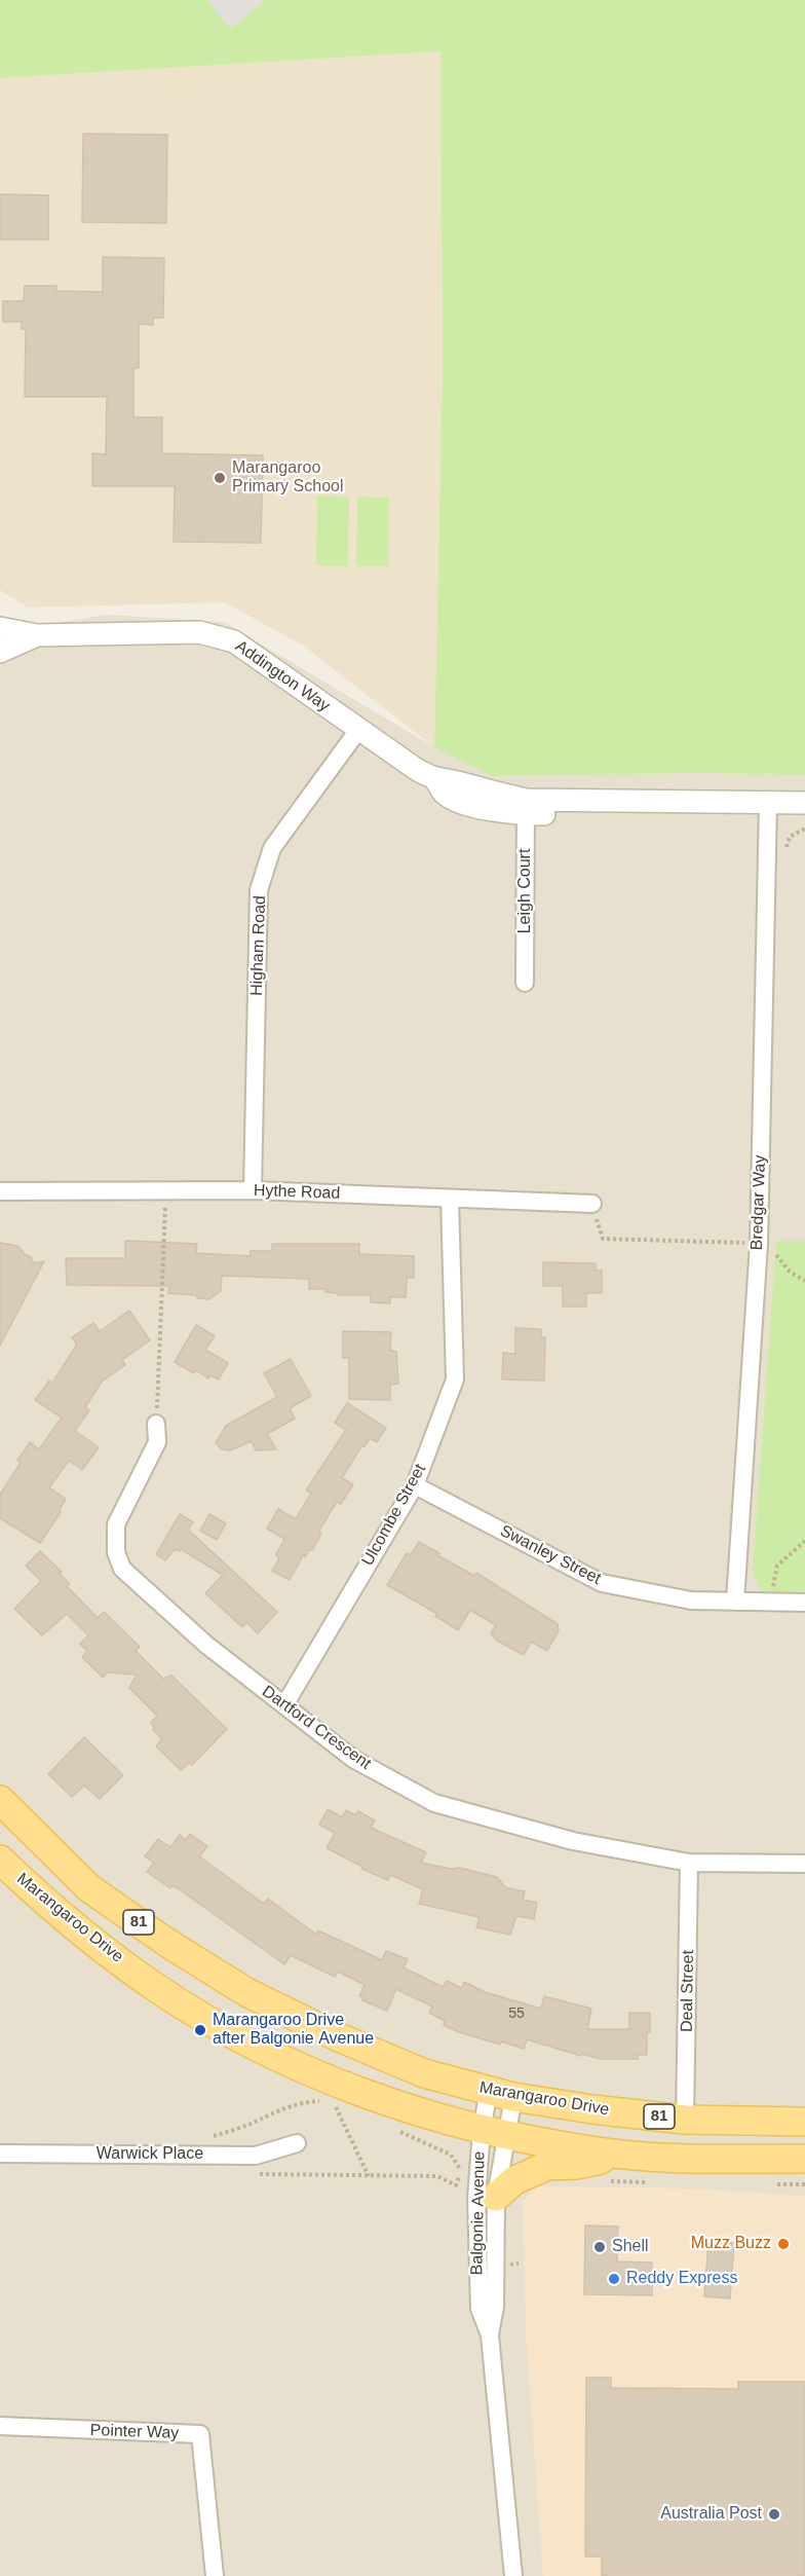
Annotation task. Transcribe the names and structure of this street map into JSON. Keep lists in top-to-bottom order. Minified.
{"streets":{"main road":["Marangaroo Drive","81"],"street":["Addington Way","Leigh Court","Higham Road","Hythe Road","Bredgar Way","Ulcombe Street","Swanley Street","Dartford Crescent","Deal Street","Warwick Place","Balgonie Avenue","Pointer Way"]},"crossings":[["Addington Way","Leigh Court"],["Addington Way","Higham Road"],["Addington Way","Bredgar Way"],["Higham Road","Hythe Road"],["Hythe Road","Ulcombe Street"],["Bredgar Way","Swanley Street"],["Ulcombe Street","Swanley Street"],["Ulcombe Street","Dartford Crescent"],["Dartford Crescent","Deal Street"],["Marangaroo Drive","Deal Street"],["Marangaroo Drive","Balgonie Avenue"]],"places":["Marangaroo Primary School","Marangaroo Drive after Balgonie Avenue","Muzz Buzz","Shell","Reddy Express","Australia Post"],"house_numbers":["55"]}
